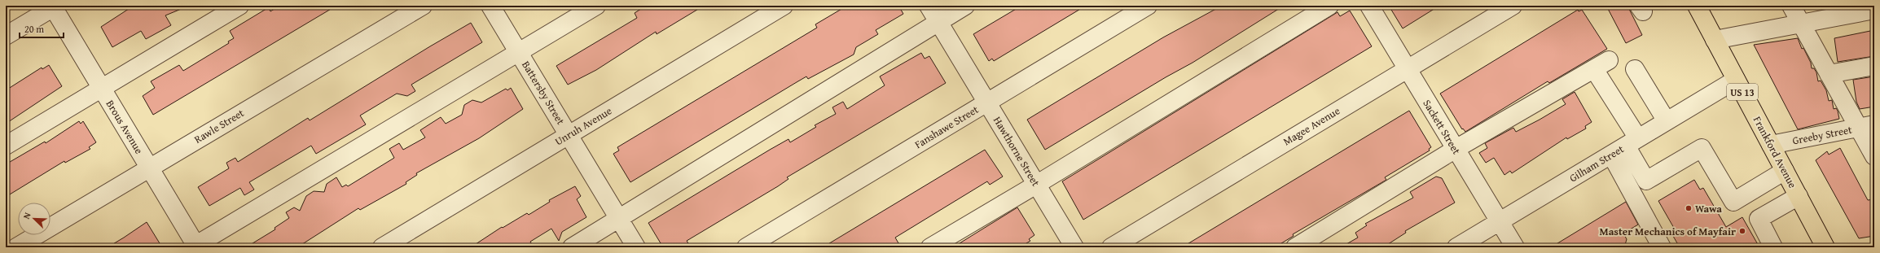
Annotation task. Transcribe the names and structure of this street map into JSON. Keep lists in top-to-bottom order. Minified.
{"streets":{"main road":["US 13","Frankford Avenue"],"street":["Battersby Street","Rawle Street","Unruh Avenue","Magee Avenue","Brous Avenue","Fanshawe Street","Sackett Street","Greeby Street","Hawthorne Street","Gilham Street"]},"crossings":[["Battersby Street","Unruh Avenue"],["Rawle Street","Brous Avenue"],["Magee Avenue","Sackett Street"],["Fanshawe Street","Hawthorne Street"],["Sackett Street","Gilham Street"],["Greeby Street","Frankford Avenue"],["Frankford Avenue","Gilham Street"]],"places":["Wawa","Master Mechanics of Mayfair"],"scale_bar":"20 m","north":"top left"}
